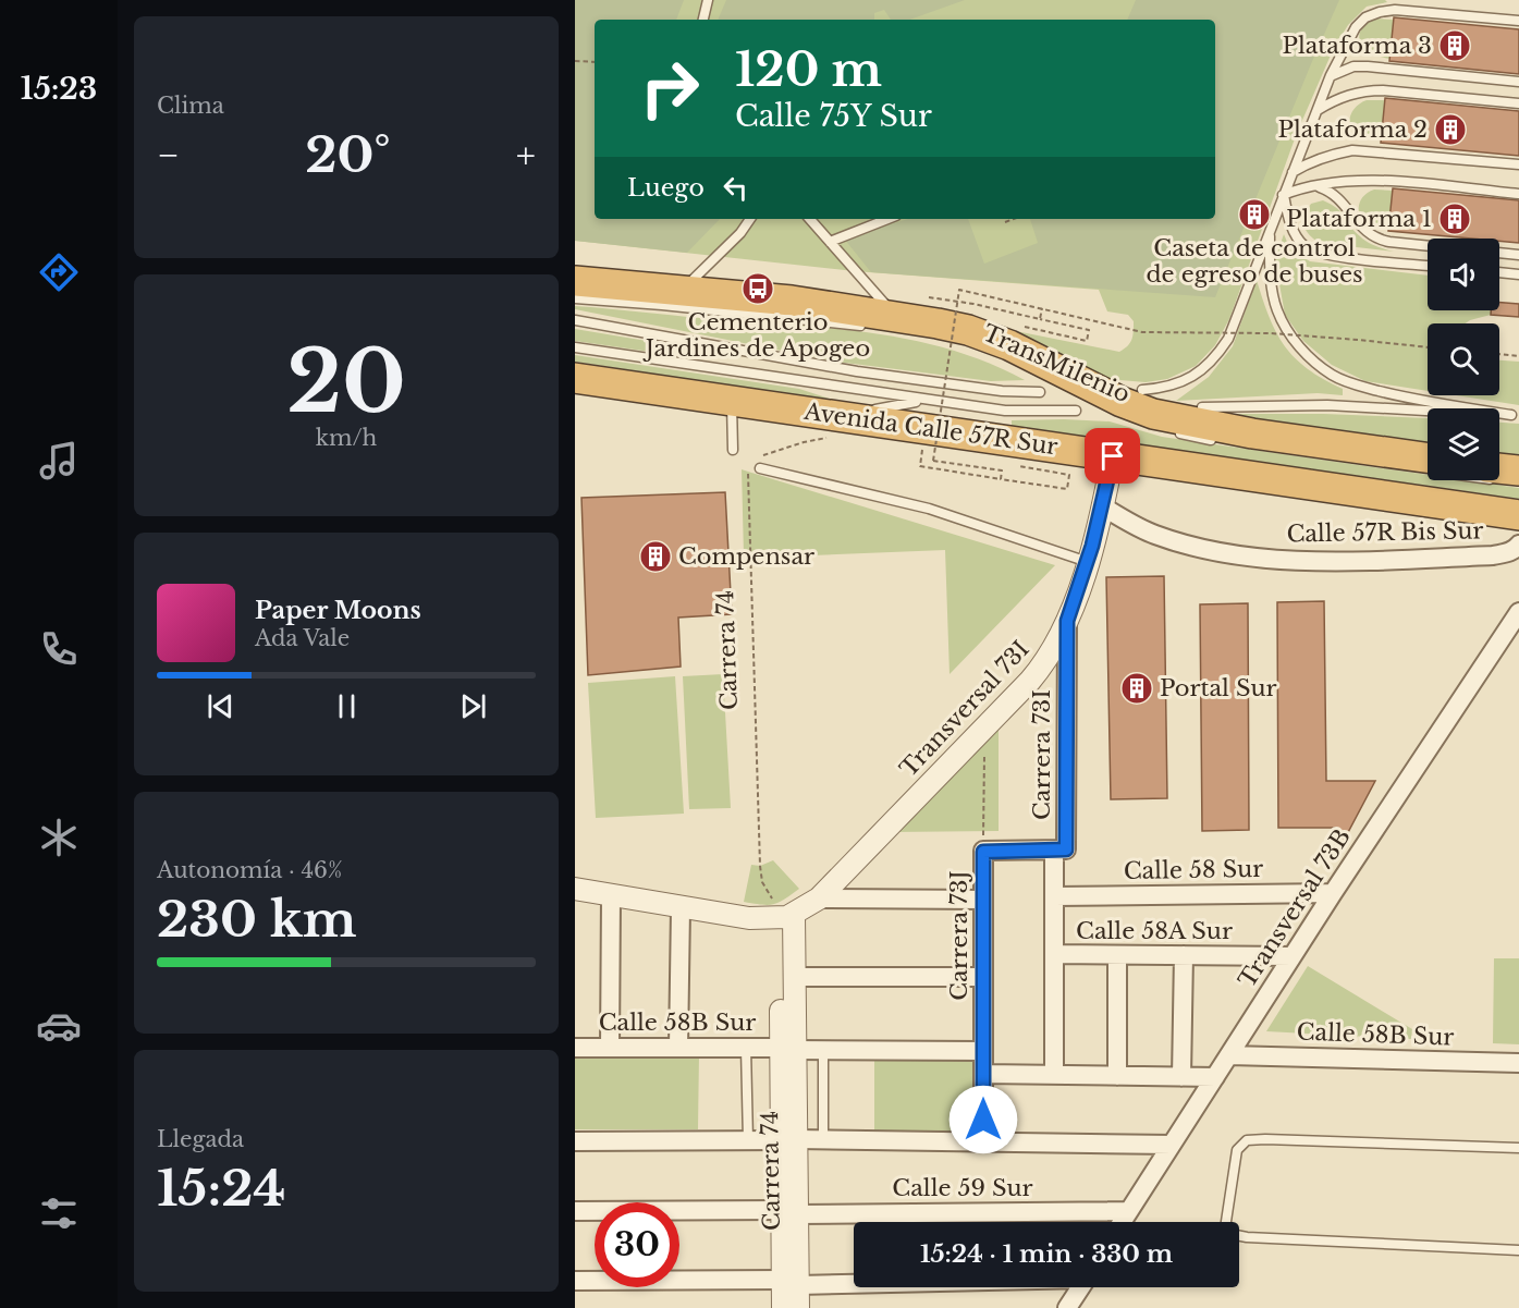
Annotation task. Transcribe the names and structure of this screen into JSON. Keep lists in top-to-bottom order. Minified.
{"streets":{"highway":["Avenida Calle 57R Sur"],"street":["Calle 57R Bis Sur","Carrera 74","Transversal 73I","Carrera 73I","Calle 58 Sur","Transversal 73B","Calle 58A Sur","Carrera 73J","Calle 58B Sur","Calle 59 Sur"],"lane":["TransMilenio"]},"crossings":[["TransMilenio","Avenida Calle 57R Sur"],["Avenida Calle 57R Sur","Transversal 73I"],["Calle 57R Bis Sur","Transversal 73I"],["Carrera 74","Transversal 73I"],["Carrera 74","Calle 58B Sur"],["Carrera 74","Calle 59 Sur"],["Transversal 73I","Carrera 73I"],["Transversal 73I","Carrera 73J"],["Carrera 73I","Calle 58 Sur"],["Carrera 73I","Calle 58A Sur"],["Calle 58 Sur","Transversal 73B"],["Transversal 73B","Calle 58A Sur"],["Transversal 73B","Calle 58B Sur"],["Transversal 73B","Calle 59 Sur"],["Carrera 73J","Calle 58B Sur"]],"places":{"building":["Plataforma 3","Plataforma 2","Caseta de control de egreso de buses","Plataforma 1","Compensar","Portal Sur"],"bus stop":["Cementerio Jardines de Apogeo"]},"page":{"tabs":"15:23","tile":["Clima",["20","km/h"],["Autonomía · 46%","230 km"],["Llegada","15:24"]],"turn":["120 m","Calle 75Y Sur"],"heat":["−","20°","+"],"then":"Luego","song":["Paper Moons","Ada Vale"],"limit":"30","trip":"15:24 · 1 min · 330 m"}}
